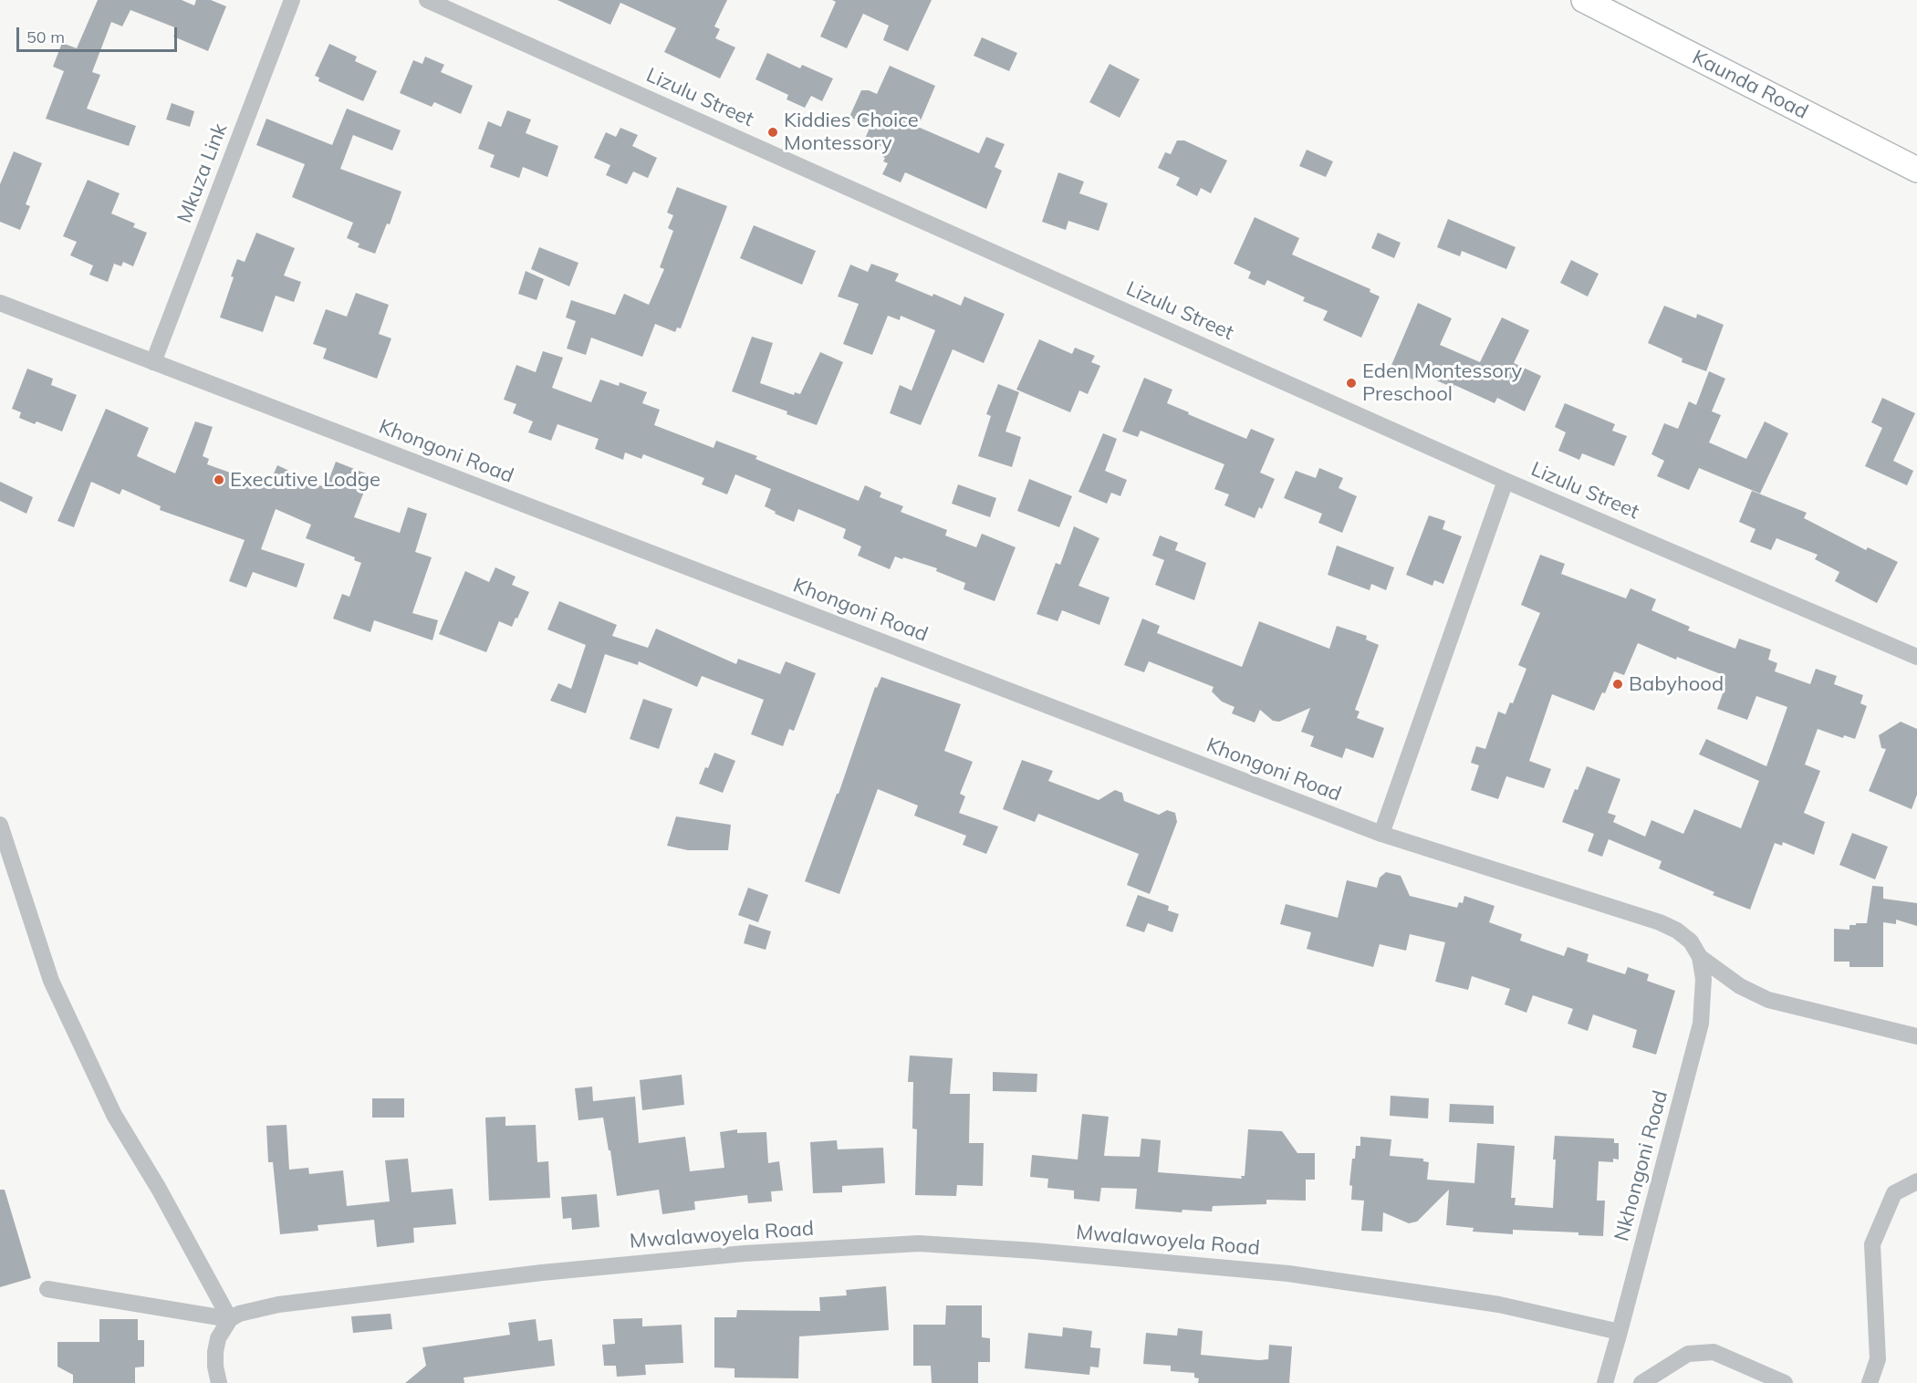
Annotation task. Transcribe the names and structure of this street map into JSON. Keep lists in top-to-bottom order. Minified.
{"streets":{"main road":["Kaunda Road"],"street":["Lizulu Street","Mkuza Link","Khongoni Road","Nkhongoni Road","Mwalawoyela Road"]},"crossings":[["Mkuza Link","Khongoni Road"],["Khongoni Road","Nkhongoni Road"],["Nkhongoni Road","Mwalawoyela Road"]],"places":["Kiddies Choice Montessory","Eden Montessory Preschool","Executive Lodge","Babyhood"],"scale_bar":"50 m"}
